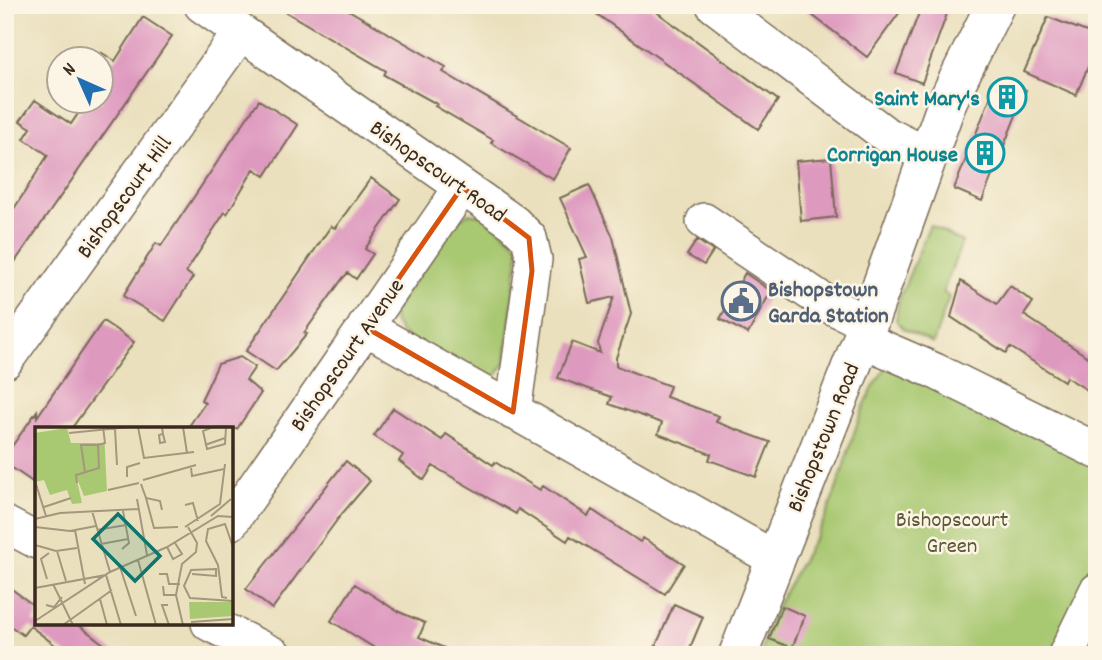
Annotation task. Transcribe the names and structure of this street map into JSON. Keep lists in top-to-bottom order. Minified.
{"streets":{"main road":["Bishopstown Road"],"street":["Bishopscourt Road","Bishopscourt Hill","Bishopscourt Avenue"]},"crossings":[["Bishopscourt Road","Bishopscourt Hill"],["Bishopscourt Road","Bishopscourt Avenue"]],"parks":["Bishopscourt Green"],"places":{"building":["Saint Mary's","Corrigan House"],"public building":["Bishopstown Garda Station"]},"north":"top left"}
